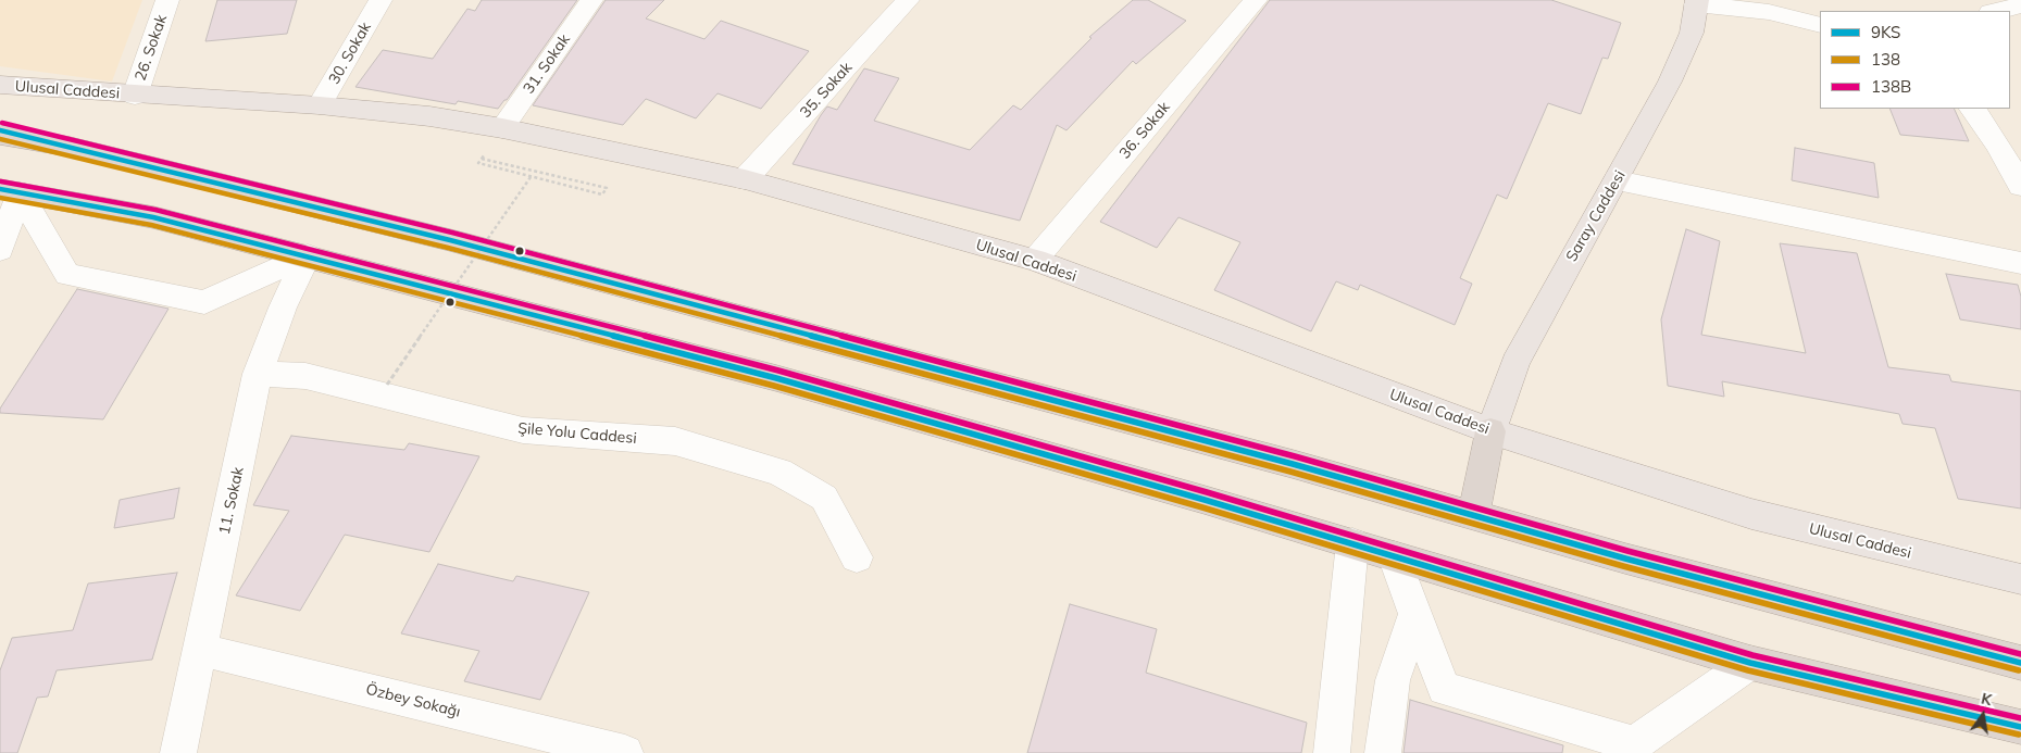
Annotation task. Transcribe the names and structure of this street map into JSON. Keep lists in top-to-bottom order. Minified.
{"streets":{"main road":["Ulusal Caddesi","Saray Caddesi"],"street":["26. Sokak","30. Sokak","31. Sokak","35. Sokak","36. Sokak","Şile Yolu Caddesi","11. Sokak","Özbey Sokağı"]},"crossings":[["26. Sokak","Ulusal Caddesi"],["30. Sokak","Ulusal Caddesi"],["31. Sokak","Ulusal Caddesi"],["Ulusal Caddesi","35. Sokak"],["Ulusal Caddesi","36. Sokak"],["Ulusal Caddesi","Saray Caddesi"],["Şile Yolu Caddesi","11. Sokak"],["11. Sokak","Özbey Sokağı"]],"lines":["transit line 138B","transit line 9KS","transit line 138"],"legend":["9KS","138","138B"],"north":"top"}
